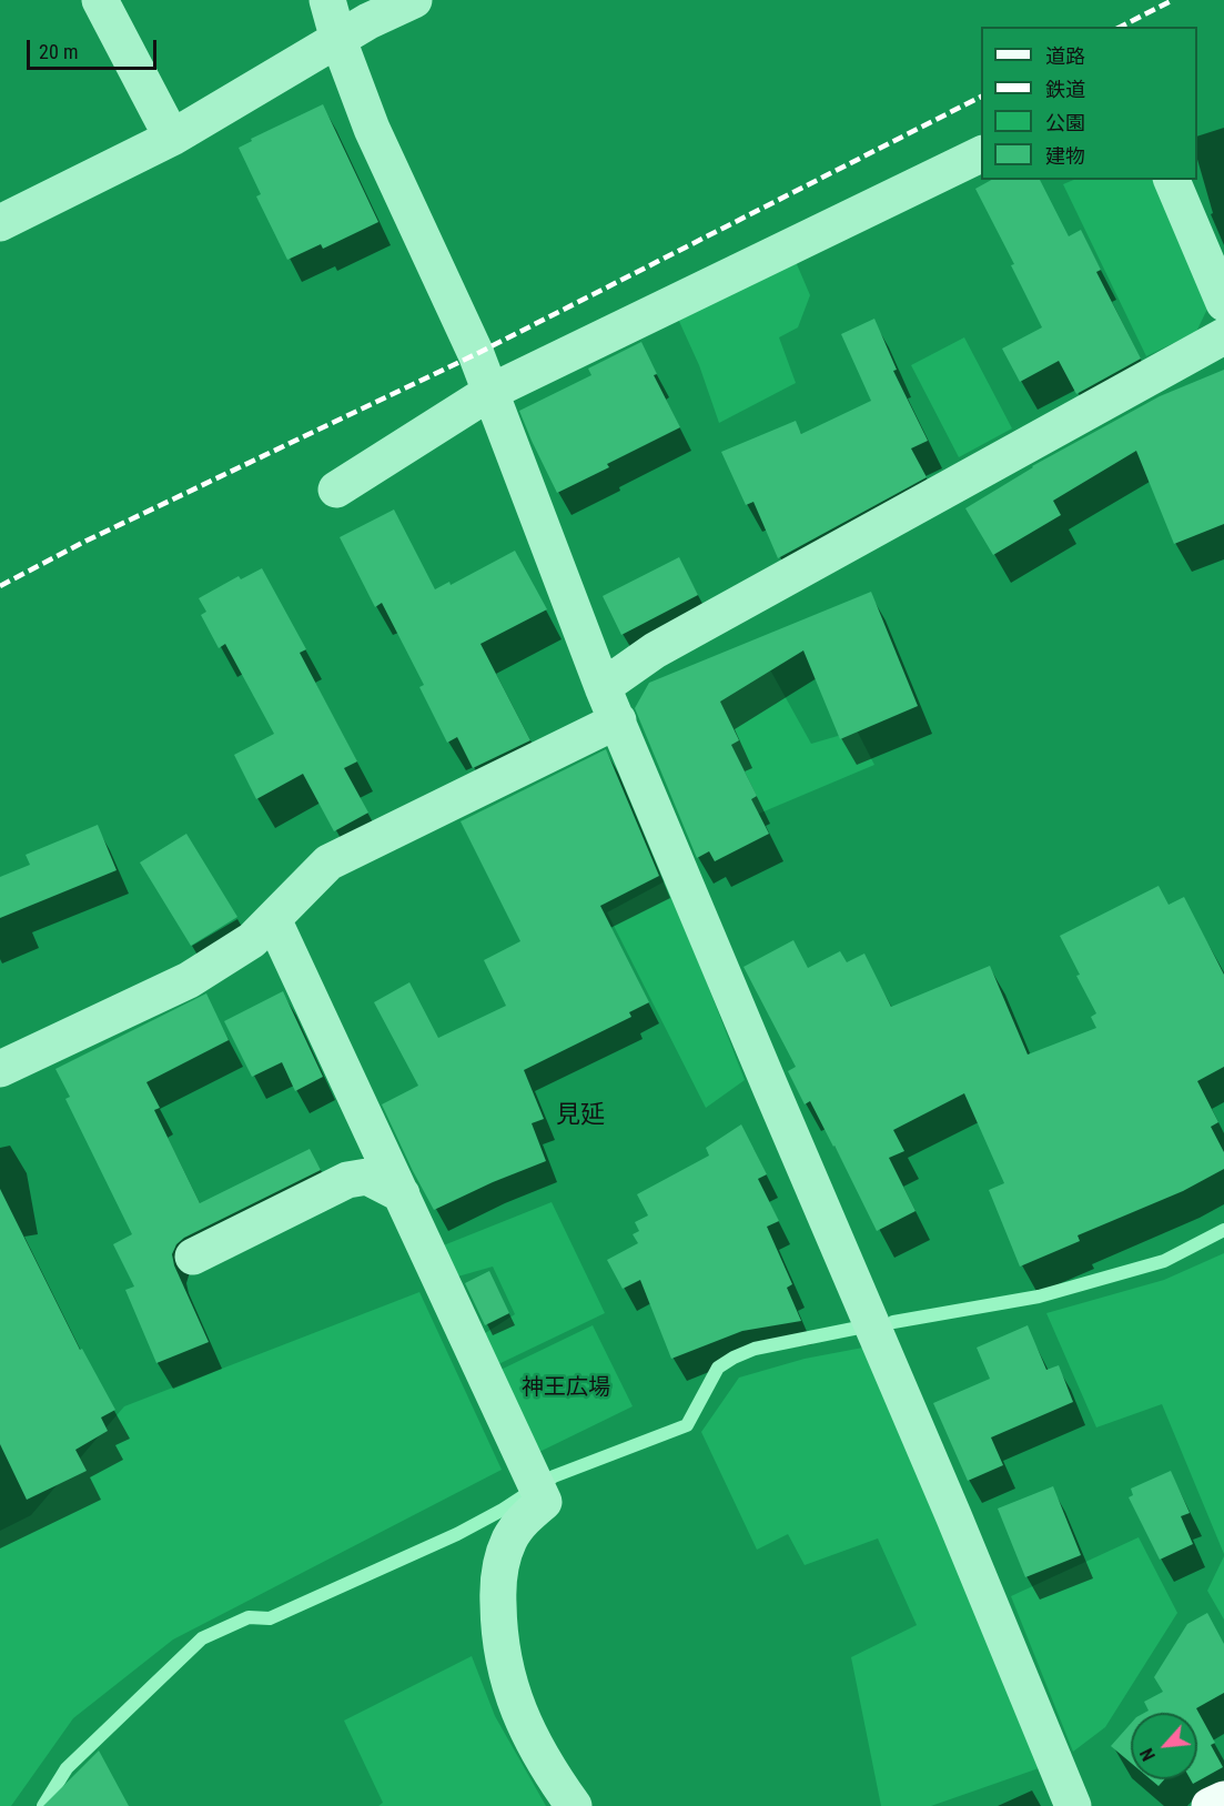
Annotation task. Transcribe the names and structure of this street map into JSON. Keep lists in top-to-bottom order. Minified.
{"districts":["見延"],"parks":["神王広場"],"legend":["道路","鉄道","公園","建物"],"scale_bar":"20 m","north":"bottom left"}
